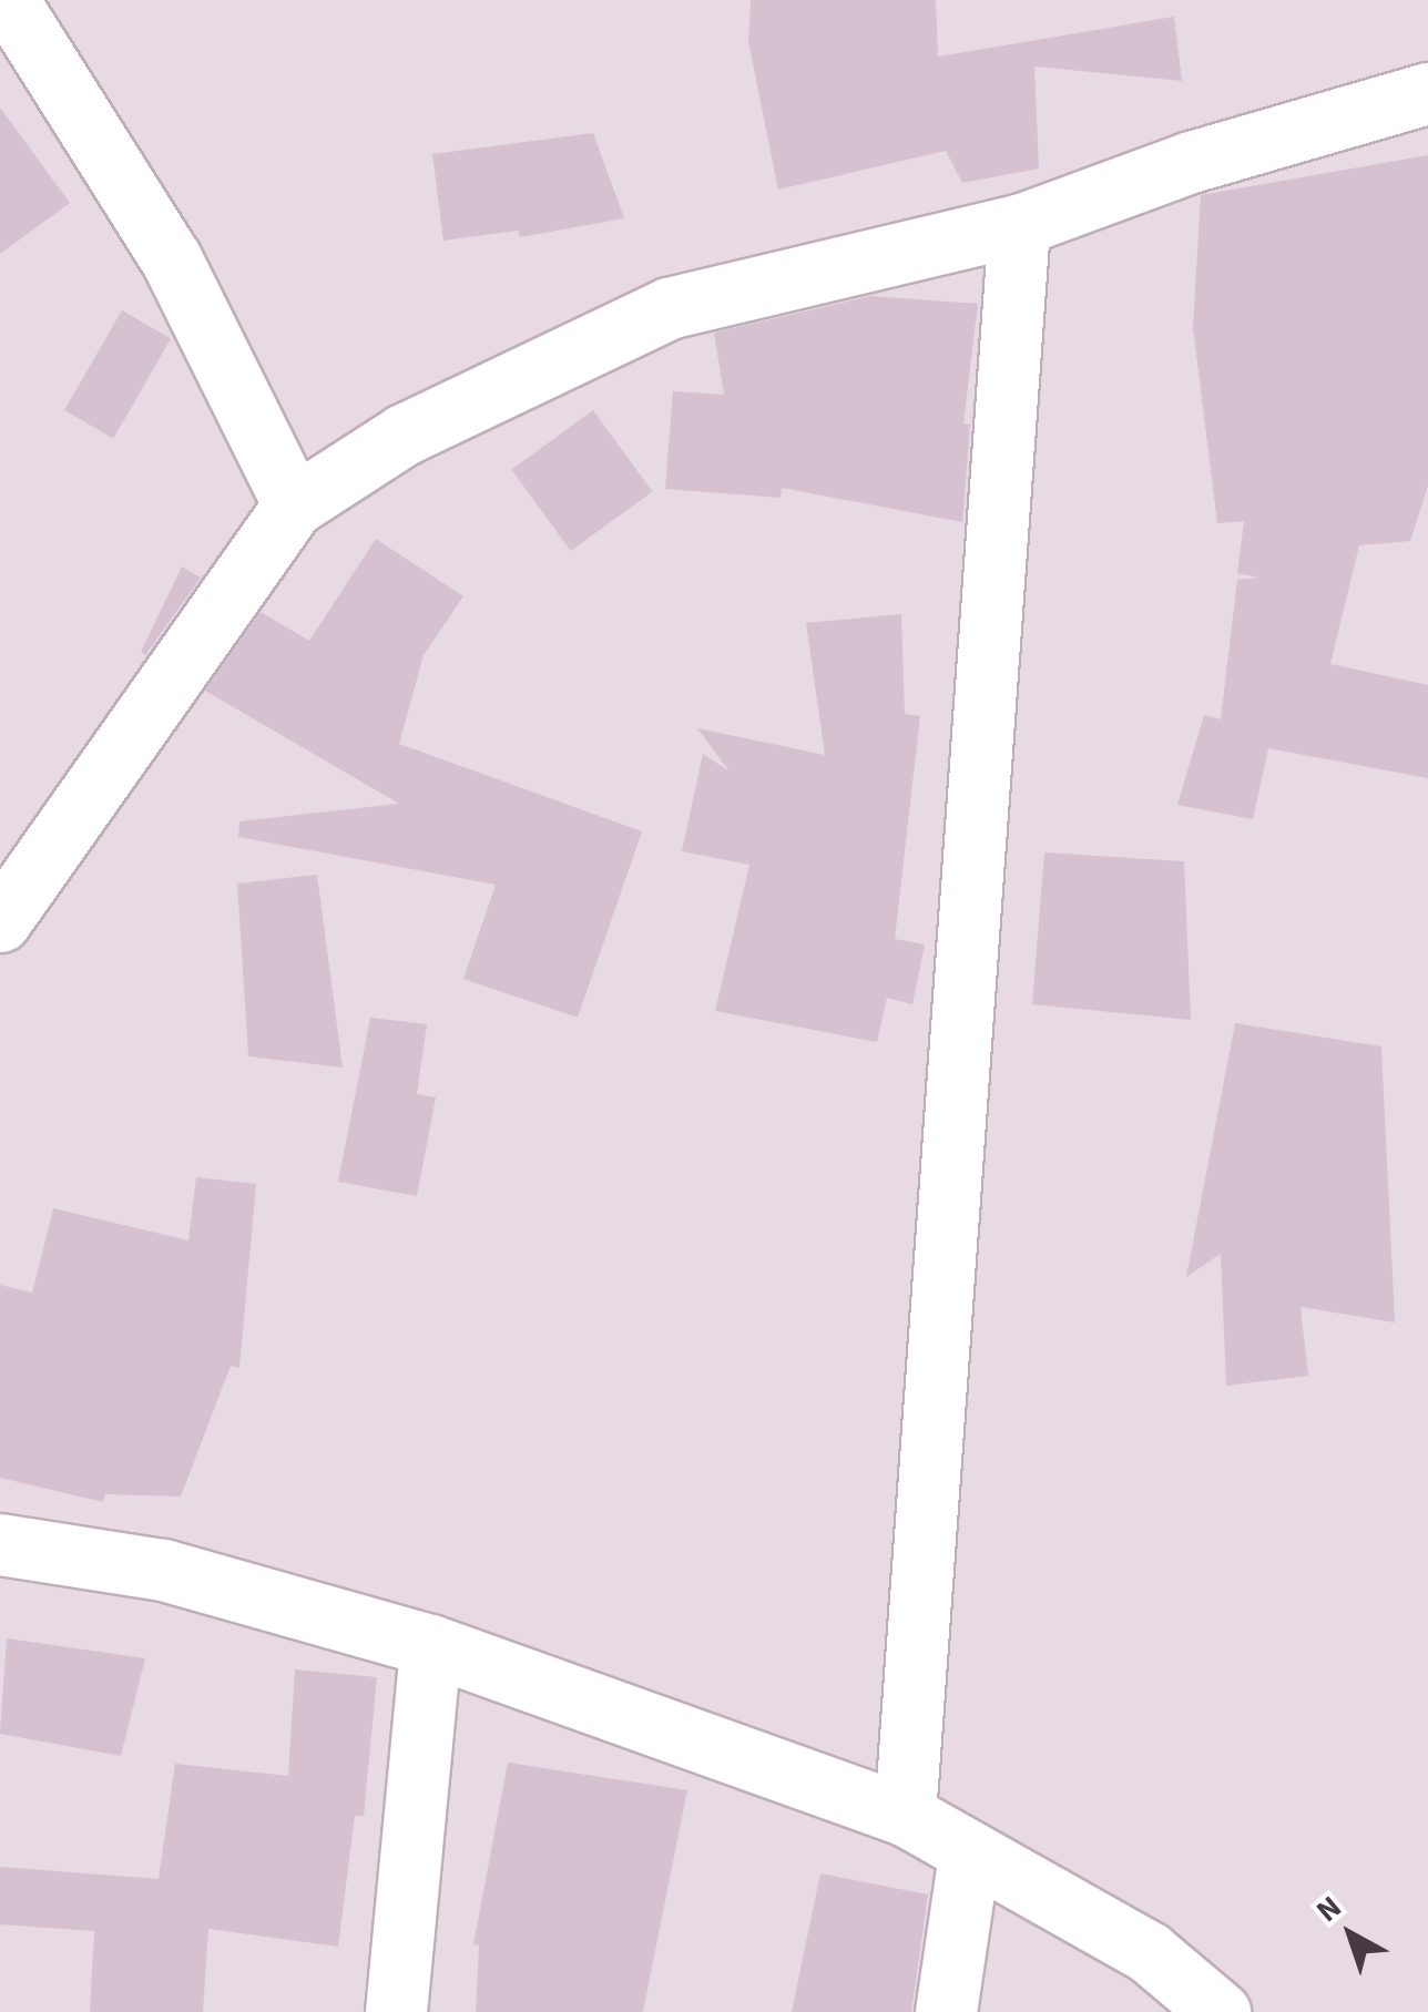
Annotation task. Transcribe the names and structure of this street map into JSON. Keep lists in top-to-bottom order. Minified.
{"north":"top left"}
